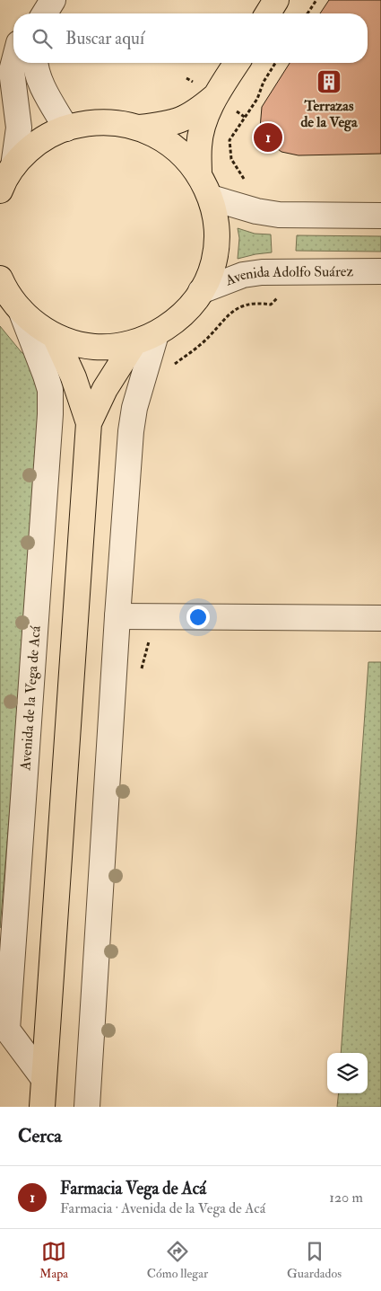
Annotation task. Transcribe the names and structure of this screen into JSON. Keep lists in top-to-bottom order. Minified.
{"streets":{"street":["Avenida Adolfo Suárez","Avenida de la Vega de Acá"]},"places":{"building":["Terrazas de la Vega"]},"page":{"search":"Buscar aquí","pins":"1","heading":"Cerca","list":[{"mark":"1","name":"Farmacia Vega de Acá","note":"Farmacia · Avenida de la Vega de Acá","value":"120 m"}],"nav":["Mapa","Cómo llegar","Guardados"]}}
